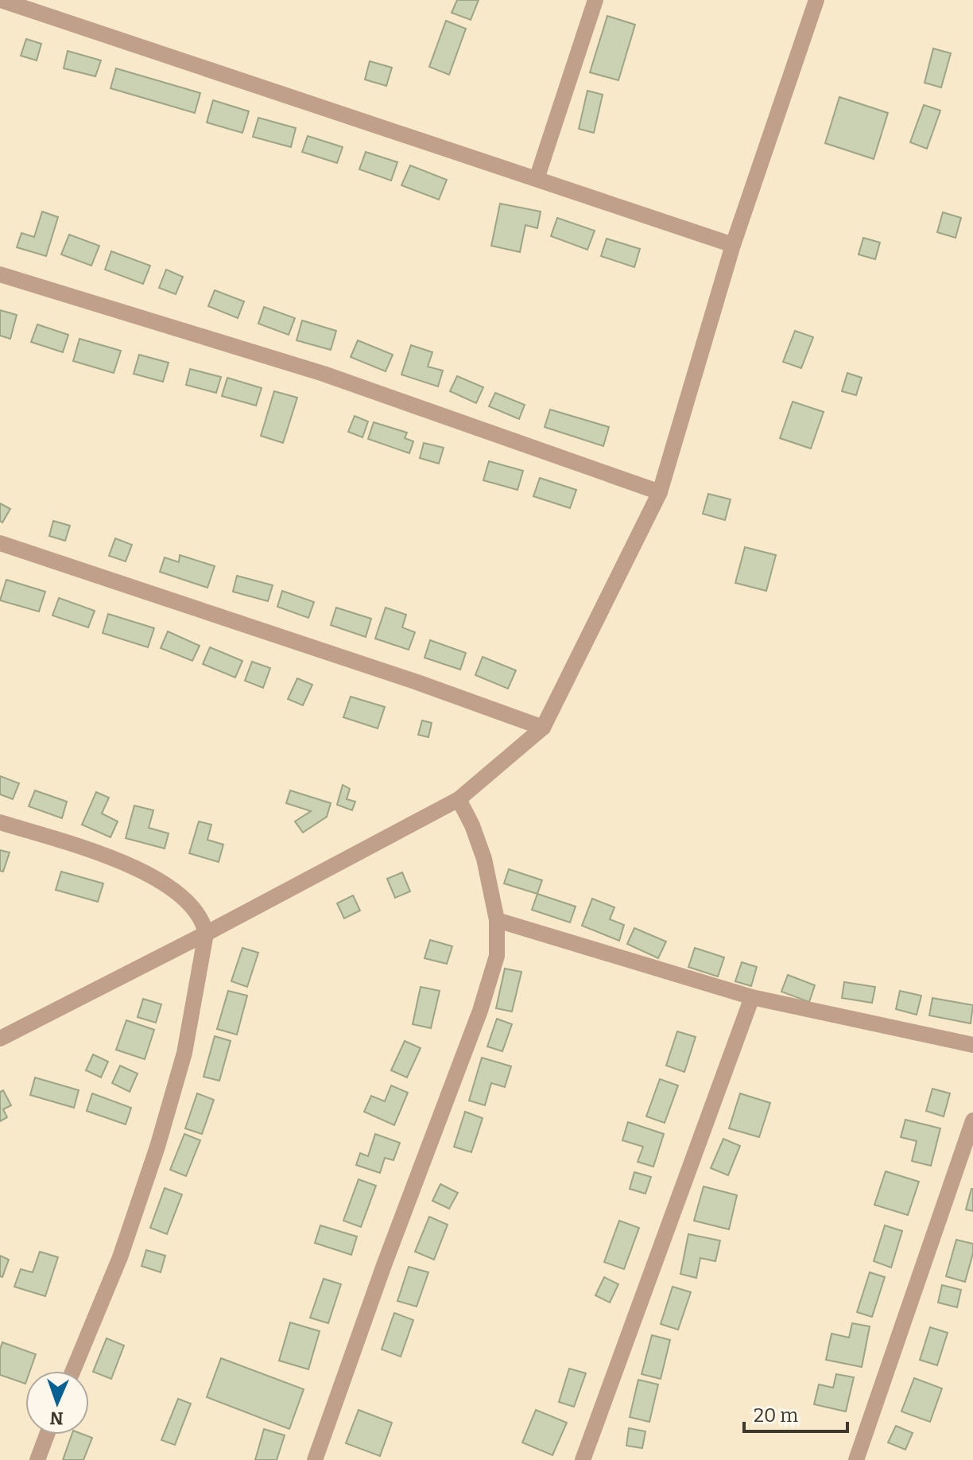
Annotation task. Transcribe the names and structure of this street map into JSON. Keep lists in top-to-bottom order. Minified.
{"scale_bar":"20 m","north":"bottom"}
